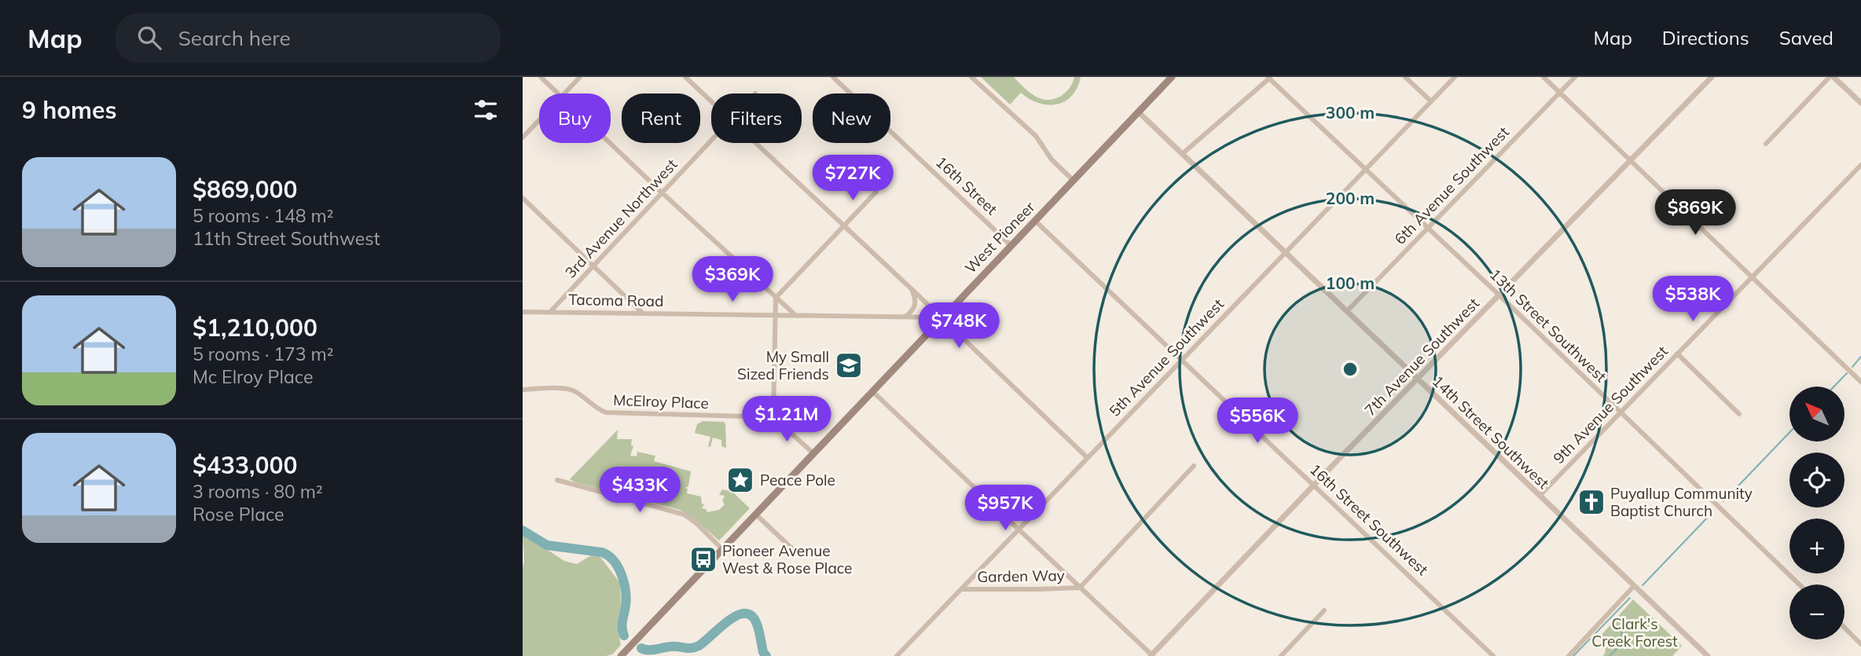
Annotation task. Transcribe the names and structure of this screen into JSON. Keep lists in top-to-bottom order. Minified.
{"streets":{"main road":["West Pioneer"],"street":["16th Street","6th Avenue Southwest","3rd Avenue Northwest","Tacoma Road","13th Street Southwest","7th Avenue Southwest","5th Avenue Southwest","McElroy Place","9th Avenue Southwest","14th Street Southwest","16th Street Southwest","Garden Way"]},"crossings":[["16th Street","West Pioneer"],["6th Avenue Southwest","13th Street Southwest"],["6th Avenue Southwest","14th Street Southwest"],["3rd Avenue Northwest","Tacoma Road"],["West Pioneer","Tacoma Road"],["West Pioneer","14th Street Southwest"],["West Pioneer","16th Street Southwest"],["13th Street Southwest","7th Avenue Southwest"],["13th Street Southwest","5th Avenue Southwest"],["13th Street Southwest","9th Avenue Southwest"],["7th Avenue Southwest","14th Street Southwest"],["7th Avenue Southwest","16th Street Southwest"],["5th Avenue Southwest","14th Street Southwest"],["5th Avenue Southwest","16th Street Southwest"],["5th Avenue Southwest","Garden Way"],["9th Avenue Southwest","14th Street Southwest"]],"parks":["Clark's Creek Forest"],"places":{"school or university":["My Small Sized Friends"],"place":["Peace Pole"],"church":["Puyallup Community Baptist Church"],"bus stop":["Pioneer Avenue West & Rose Place"]},"north":"top left","page":{"header":"Map","search":"Search here","nav":["Map","Directions","Saved"],"heading":"9 homes","chip":["Buy","Rent","Filters","New"],"list":[{"name":"$869,000","note":"5 rooms · 148 m² · 11th Street Southwest"},{"name":"$1,210,000","note":"5 rooms · 173 m² · Mc Elroy Place"},{"name":"$433,000","note":"3 rooms · 80 m² · Rose Place"}],"price":["$727K","$869K","$369K","$538K","$748K","$1.21M","$556K","$433K","$957K"],"map_buttons":["+","−"]},"rings":["300 m","200 m","100 m"]}
